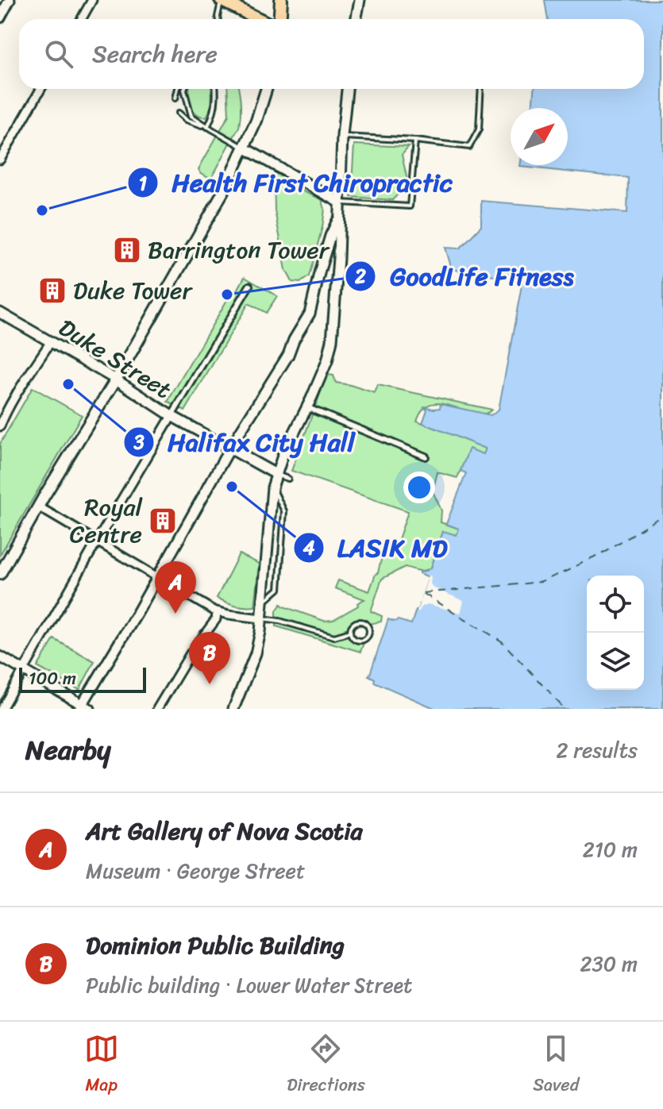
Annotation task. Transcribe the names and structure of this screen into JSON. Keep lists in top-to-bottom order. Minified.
{"streets":{"street":["Duke Street"]},"places":{"other":["Health First Chiropractic","GoodLife Fitness","Halifax City Hall","LASIK MD"],"building":["Barrington Tower","Duke Tower","Royal Centre"]},"scale_bar":"100 m","north":"top right","page":{"search":"Search here","pins":["A","B"],"scale":"100 m","heading":["Nearby","2 results"],"list":[{"mark":"A","name":"Art Gallery of Nova Scotia","note":"Museum · George Street","value":"210 m"},{"mark":"B","name":"Dominion Public Building","note":"Public building · Lower Water Street","value":"230 m"}],"nav":["Map","Directions","Saved"]}}
